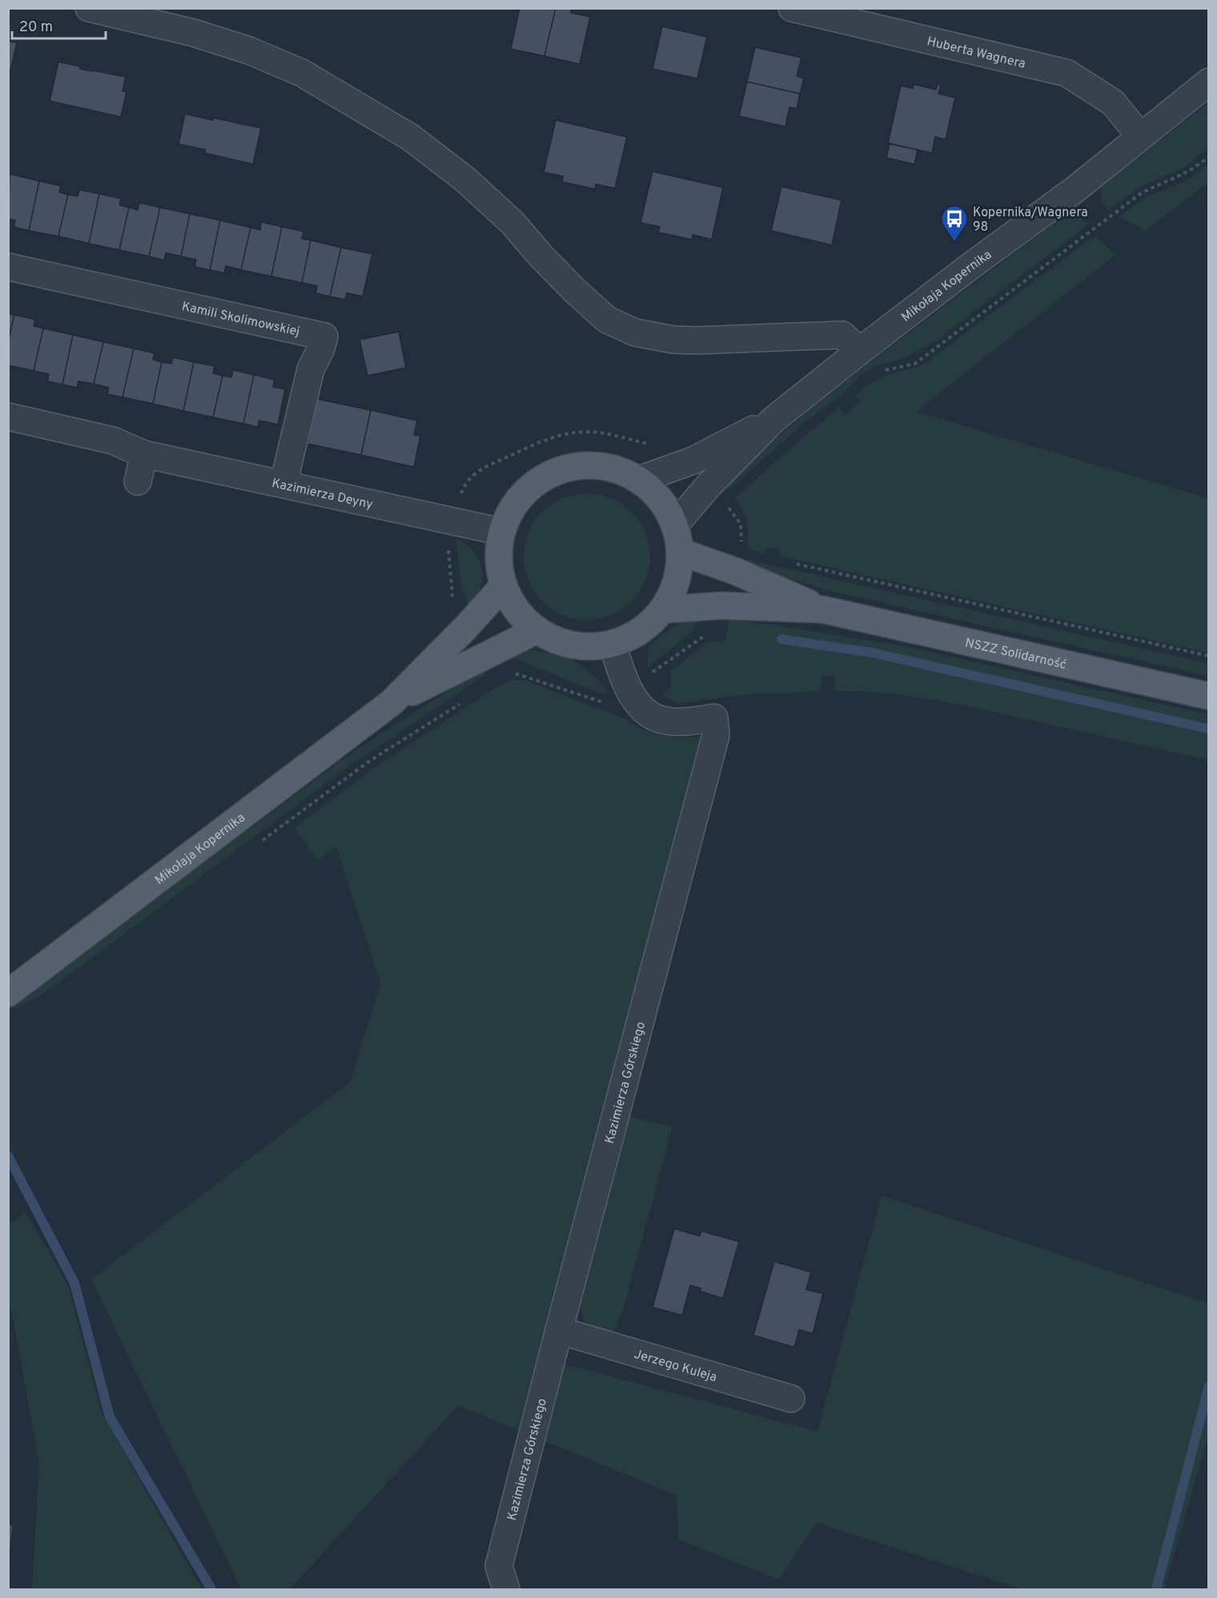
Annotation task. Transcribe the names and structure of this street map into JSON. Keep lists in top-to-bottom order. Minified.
{"streets":{"main road":["Mikołaja Kopernika","NSZZ Solidarność"],"street":["Huberta Wagnera","Kamili Skolimowskiej","Kazimierza Deyny","Kazimierza Górskiego","Jerzego Kuleja"]},"crossings":[["Huberta Wagnera","Mikołaja Kopernika"],["Kamili Skolimowskiej","Kazimierza Deyny"],["Kazimierza Górskiego","Jerzego Kuleja"]],"places":{"bus stop":["Kopernika/Wagnera 98"]},"scale_bar":"20 m"}
